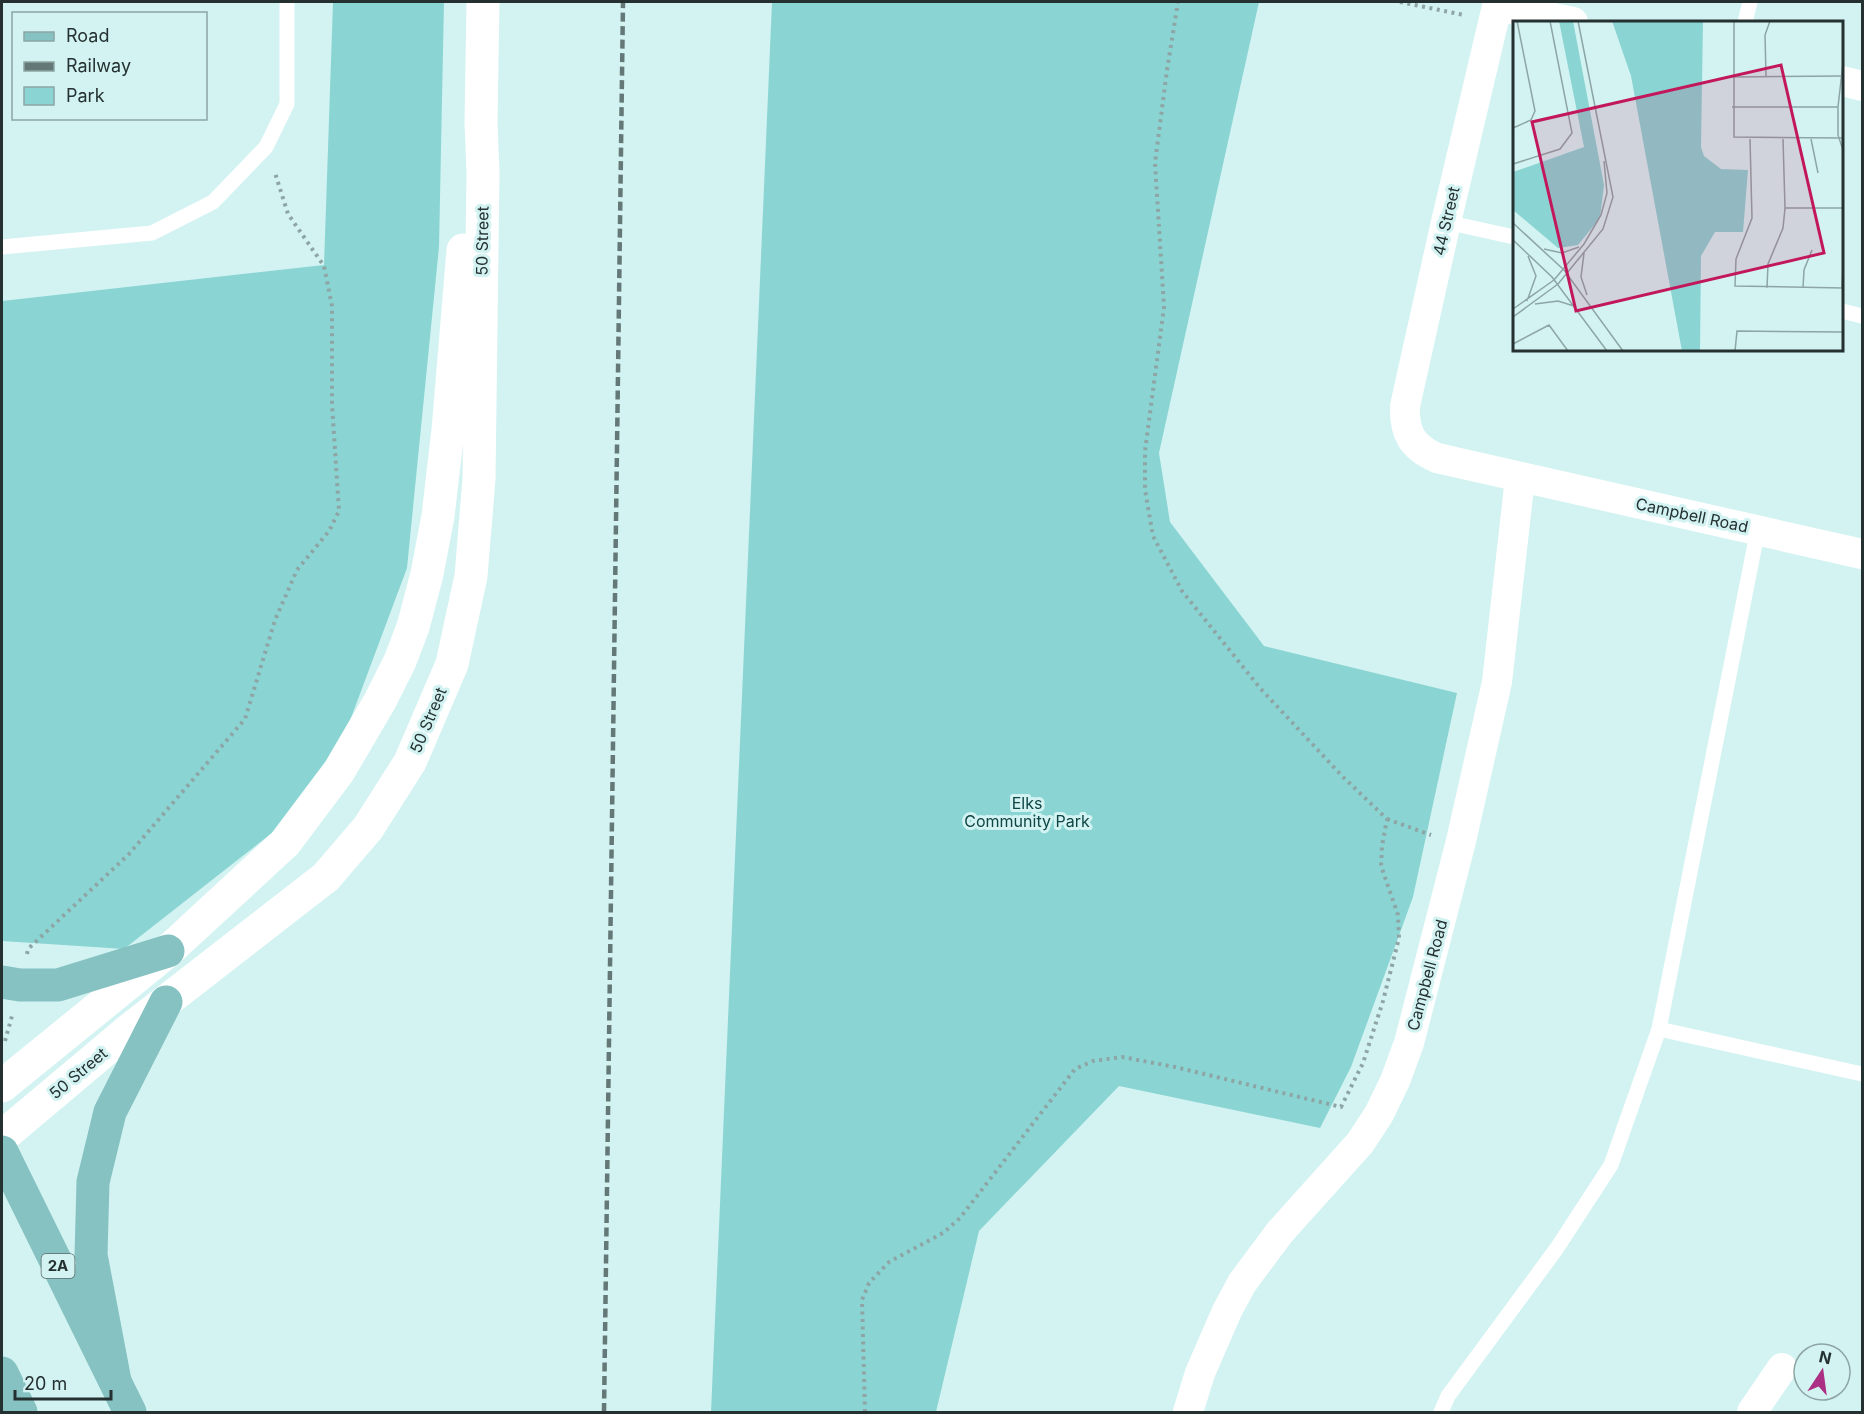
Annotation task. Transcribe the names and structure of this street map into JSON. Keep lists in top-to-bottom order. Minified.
{"streets":{"main road":["50 Street","2A"],"street":["44 Street","Campbell Road"]},"crossings":[["44 Street","Campbell Road"]],"parks":["Elks Community Park"],"legend":["Road","Railway","Park"],"scale_bar":"20 m","north":"top"}
